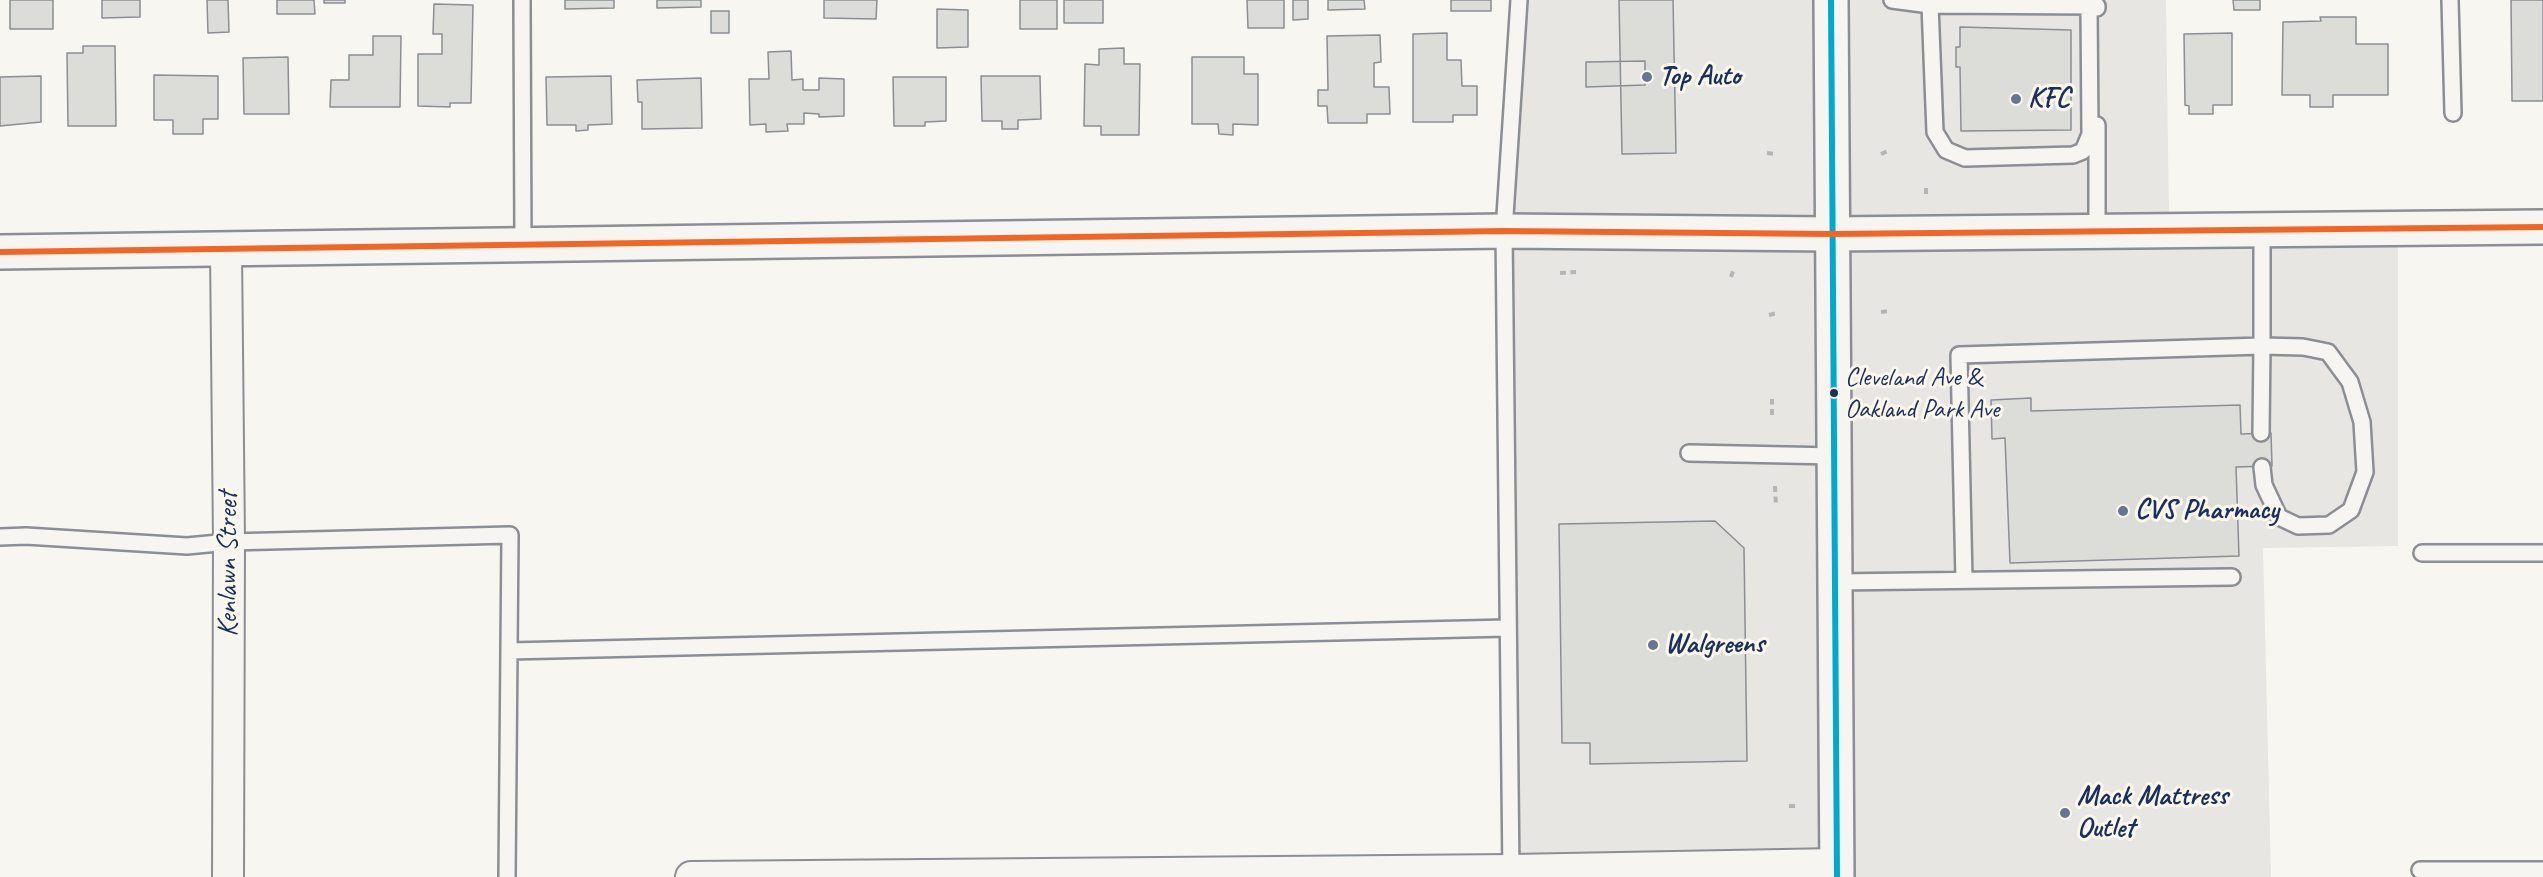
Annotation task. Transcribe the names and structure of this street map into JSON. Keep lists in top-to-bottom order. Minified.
{"streets":{"street":["Kenlawn Street"]},"places":["Top Auto","KFC","Cleveland Ave & Oakland Park Ave","CVS Pharmacy","Walgreens","Mack Mattress Outlet"]}
